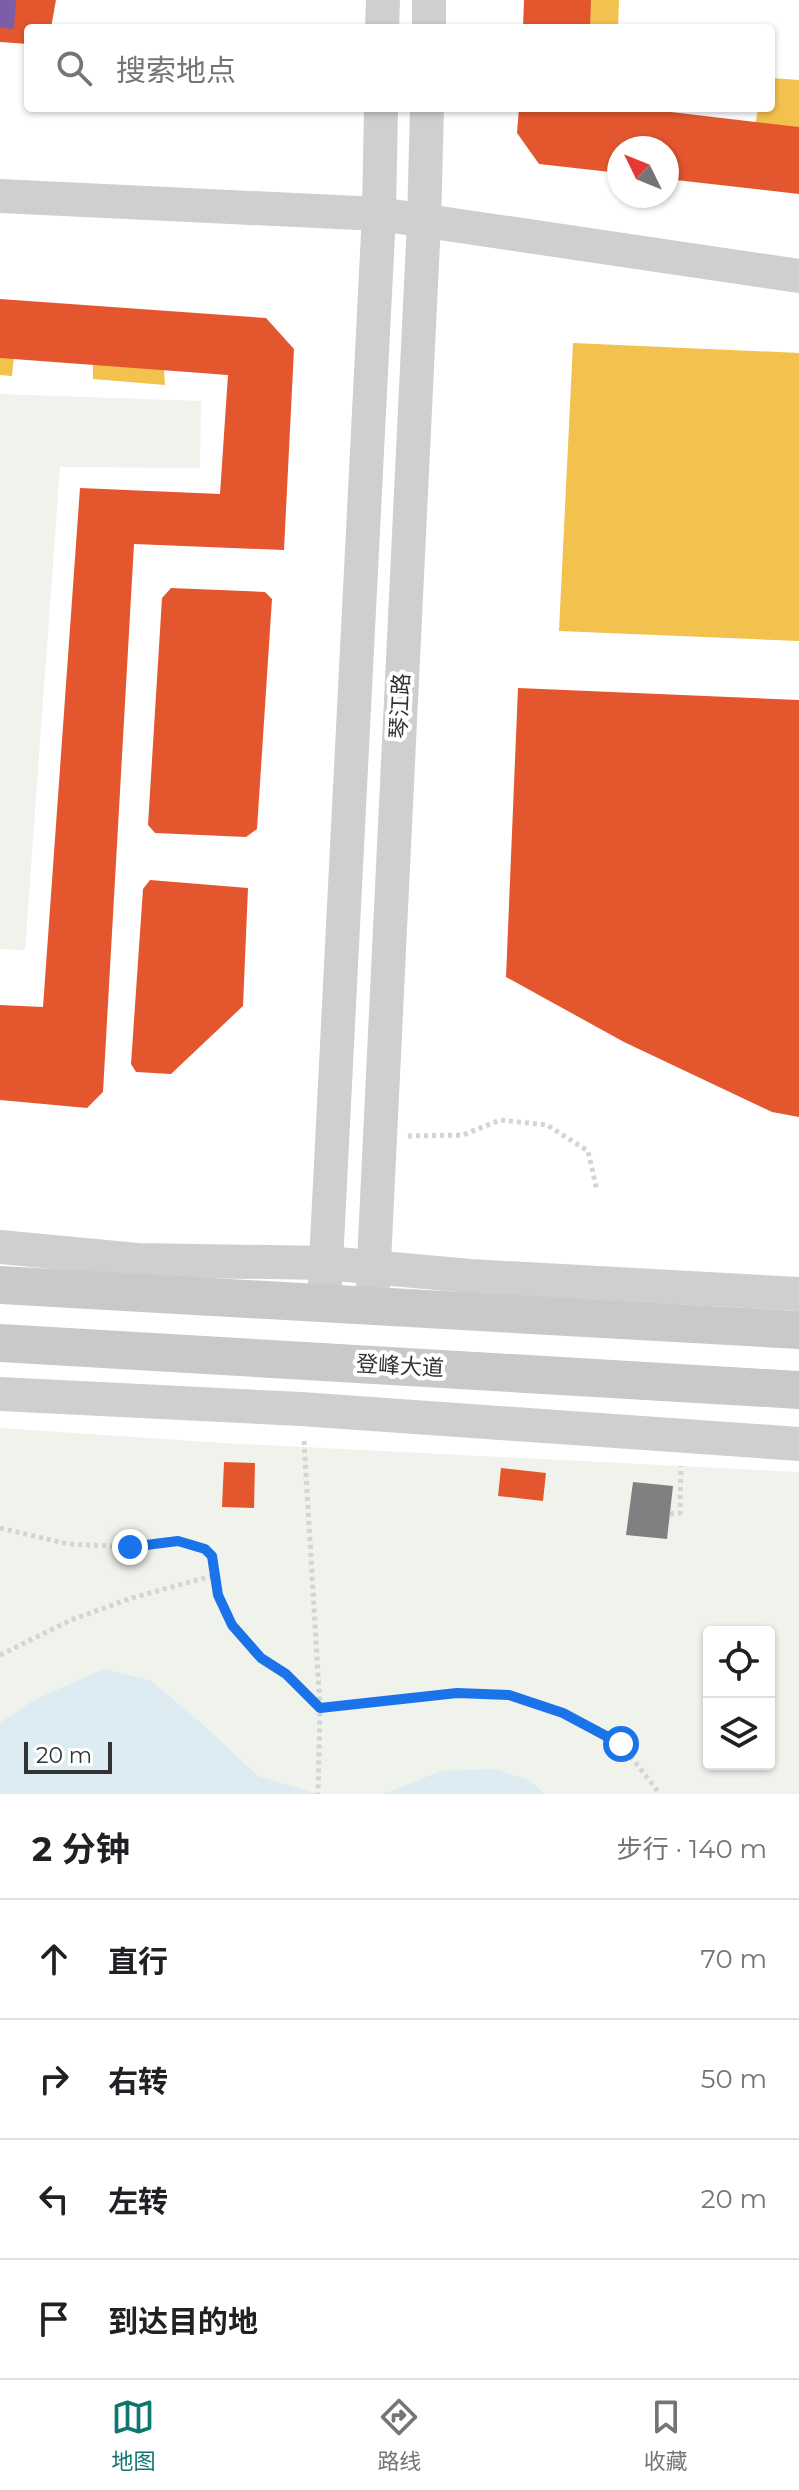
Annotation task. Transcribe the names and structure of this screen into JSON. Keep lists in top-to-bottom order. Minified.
{"streets":{"main road":["琴江路","登峰大道"]},"scale_bar":"20 m","north":"top left","page":{"search":"搜索地点","scale":"20 m","heading":["2 分钟","步行 · 140 m"],"list":[["直行","70 m"],["右转","50 m"],["左转","20 m"],"到达目的地"],"nav":["地图","路线","收藏"]}}
